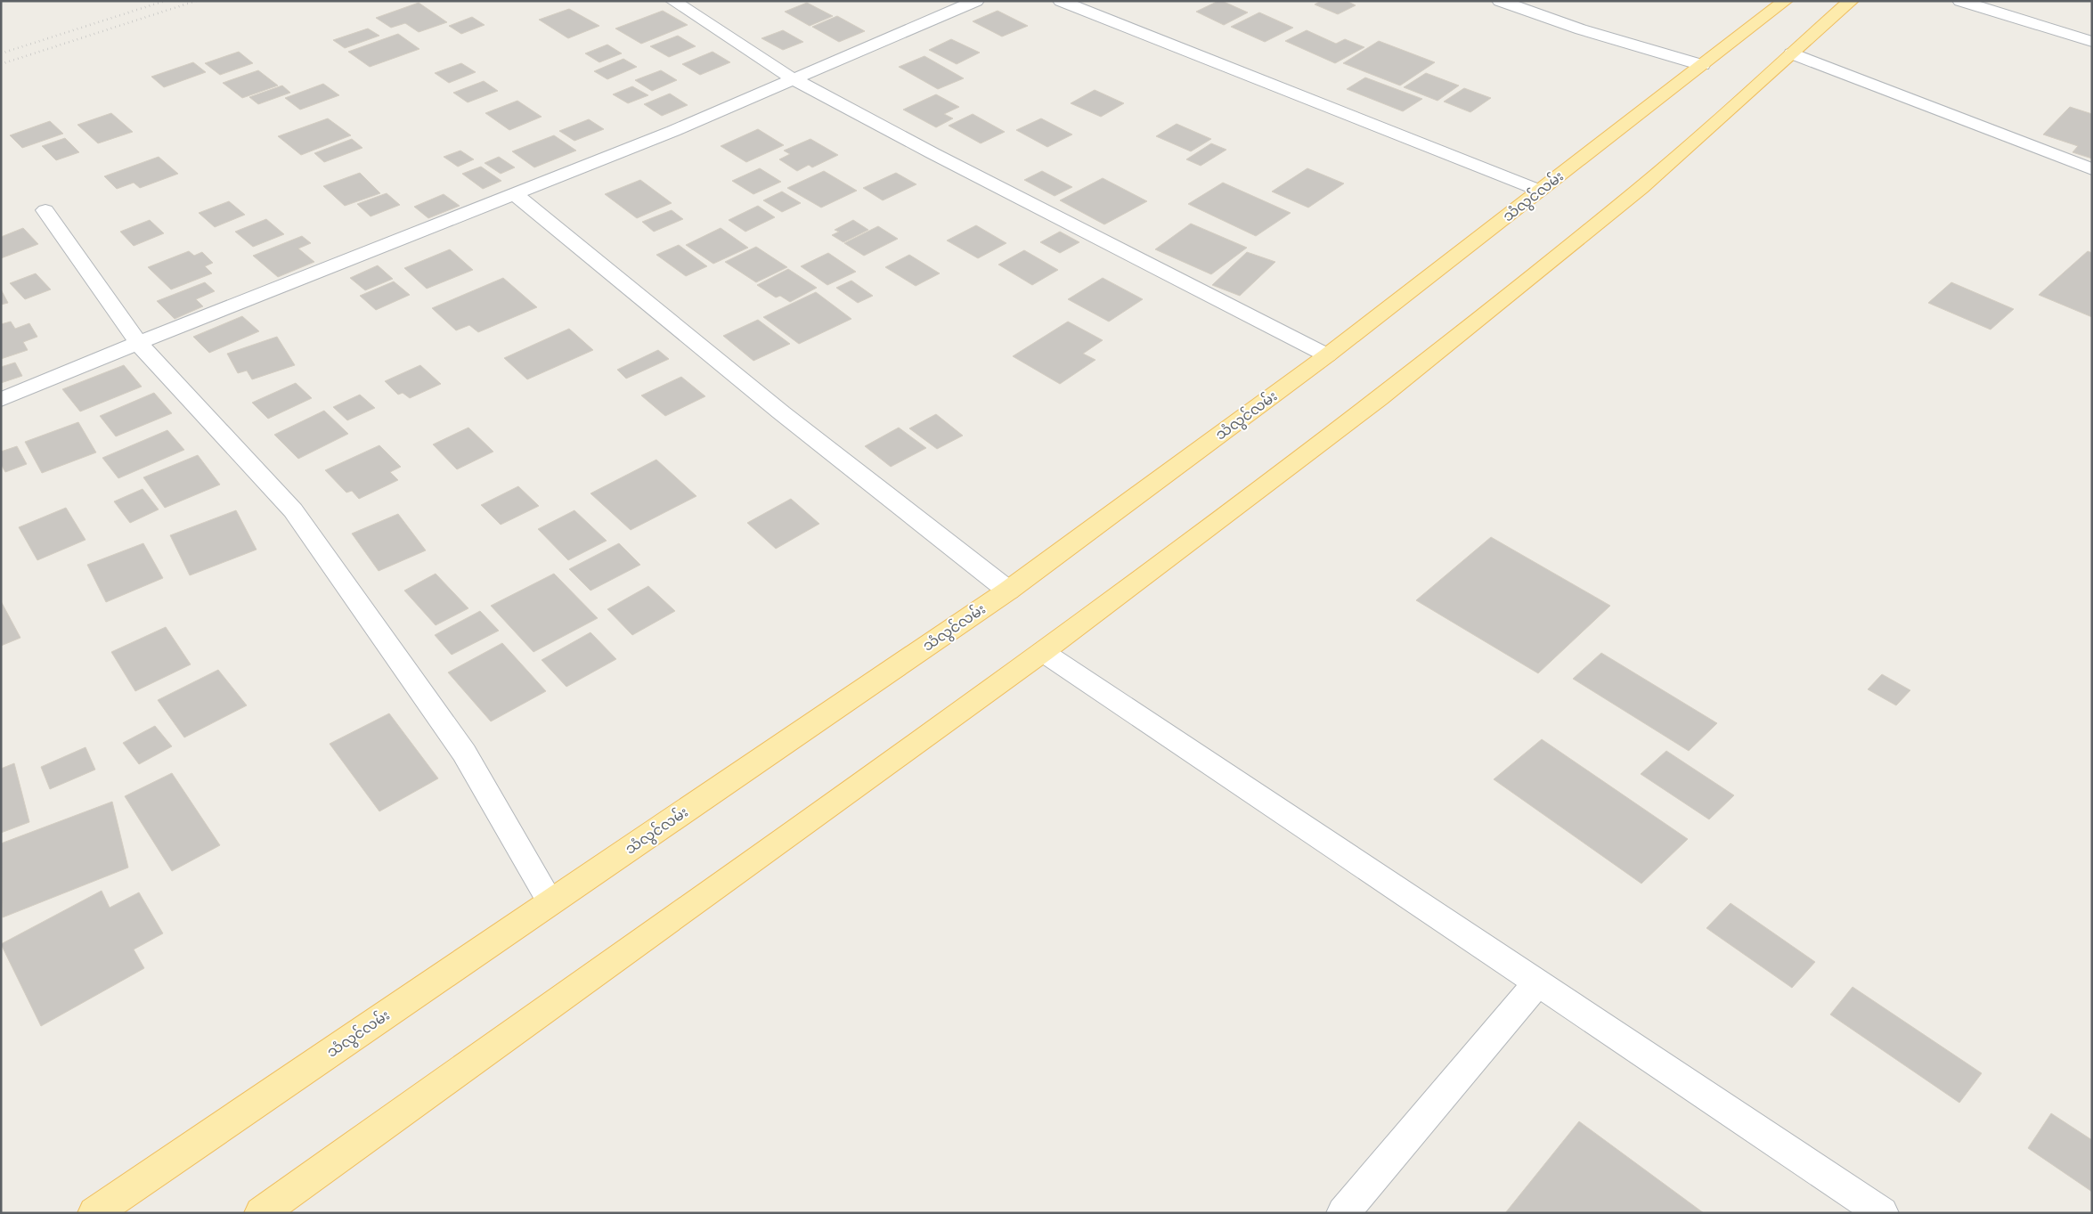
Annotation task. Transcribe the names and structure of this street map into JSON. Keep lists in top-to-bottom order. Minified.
{"streets":{"main road":["သံလွင်လမ်း"]}}
